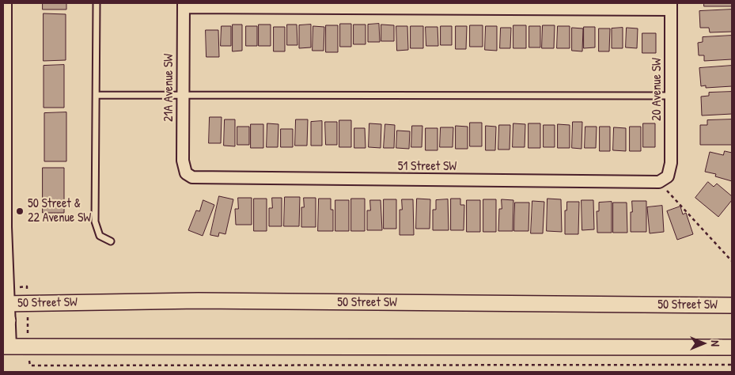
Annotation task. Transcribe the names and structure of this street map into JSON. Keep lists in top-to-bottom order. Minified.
{"streets":{"main road":["50 Street SW"],"street":["21A Avenue SW","20 Avenue SW","51 Street SW"]},"crossings":[["21A Avenue SW","51 Street SW"],["20 Avenue SW","51 Street SW"]],"places":["50 Street & 22 Avenue SW"],"north":"right"}
